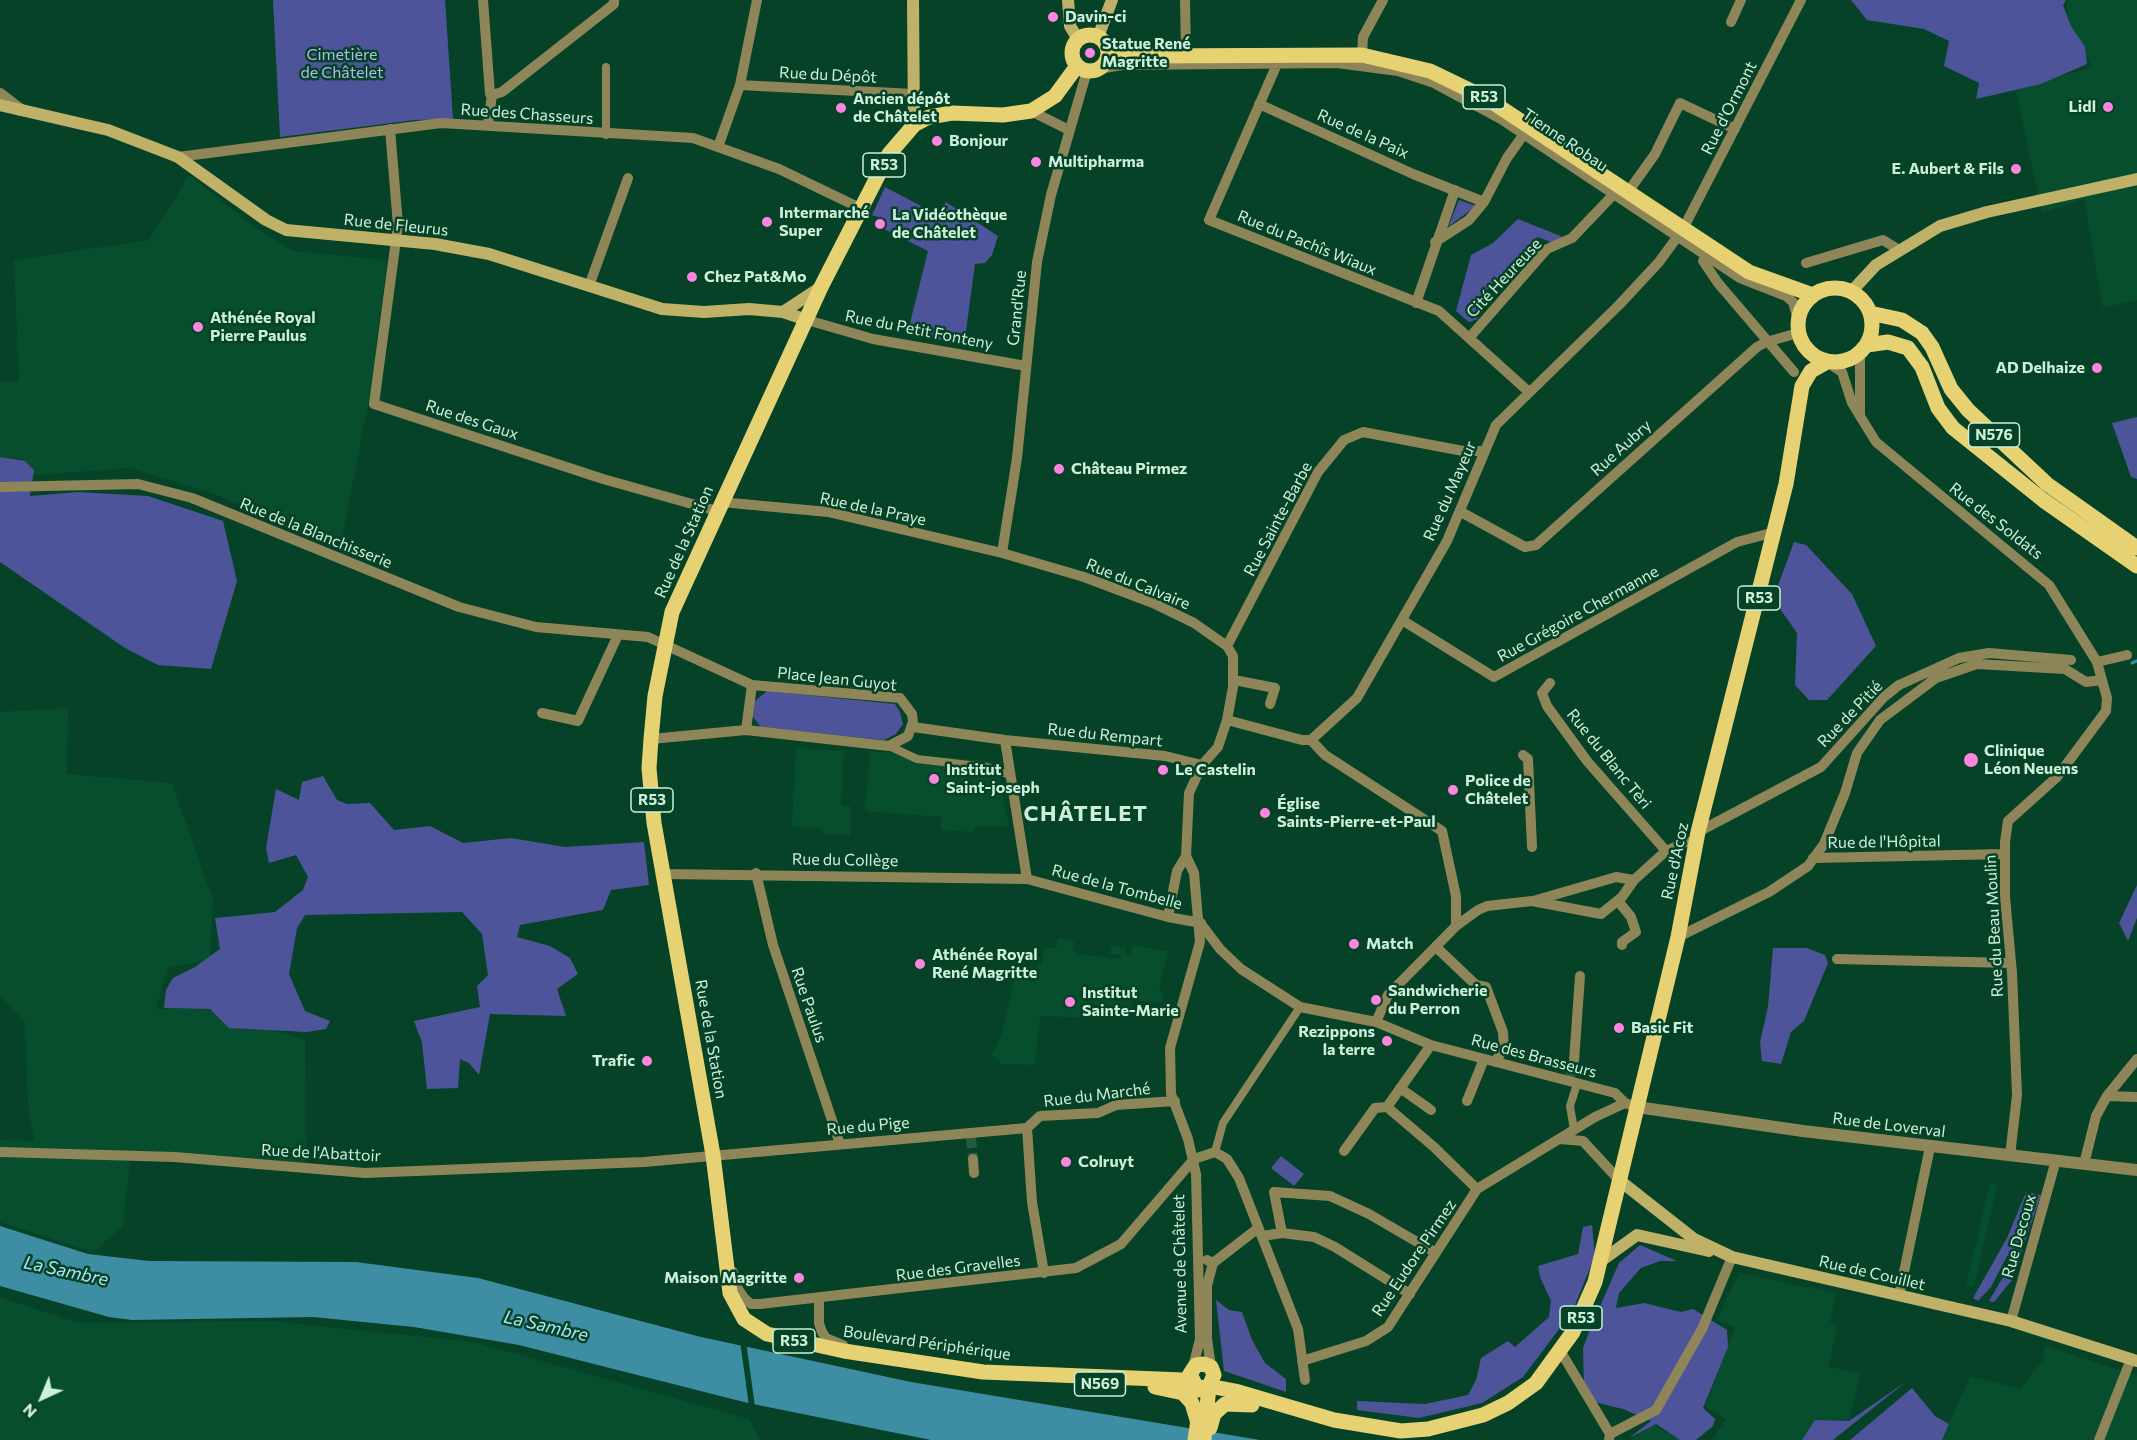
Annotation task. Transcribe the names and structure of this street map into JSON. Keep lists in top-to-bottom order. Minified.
{"streets":{"main road":["R53","Tienne Robau","Rue de Fleurus","N576","Rue de la Station","Rue d'Acoz","Avenue de Châtelet","Rue de Couillet","Boulevard Périphérique","N569"],"street":["Rue du Dépôt","Rue d'Ormont","Rue des Chasseurs","Rue de la Paix","Rue du Pachîs Wiaux","Cité Heureuse","Grand'Rue","Rue du Petit Fonteny","Rue des Gaux","Rue Aubry","Rue du Mayeur","Rue de la Praye","Rue Sainte-Barbe","Rue des Soldats","Rue de la Blanchisserie","Rue du Calvaire","Rue Grégoire Chermanne","Place Jean Guyot","Rue de Pitié","Rue du Rempart","Rue du Blanc Tèri","Rue de l'Hôpital","Rue du Collège","Rue de la Tombelle","Rue du Beau Moulin","Rue Paulus","Rue des Brasseurs","Rue du Marché","Rue de Loverval","Rue du Pige","Rue de l'Abattoir","Rue Decoux","Rue Eudore Pirmez","Rue des Gravelles"]},"crossings":[["R53","Tienne Robau"],["R53","Grand'Rue"],["R53","N576"],["R53","Rue Aubry"],["R53","Rue des Soldats"],["R53","Rue d'Acoz"],["Rue d'Ormont","Tienne Robau"],["Rue d'Ormont","Cité Heureuse"],["Rue d'Ormont","Rue du Mayeur"],["Rue des Chasseurs","Rue de Fleurus"],["Rue des Chasseurs","Rue de la Station"],["Rue de la Paix","Rue du Pachîs Wiaux"],["Tienne Robau","Rue du Pachîs Wiaux"],["Tienne Robau","Cité Heureuse"],["Tienne Robau","Grand'Rue"],["Tienne Robau","N576"],["Tienne Robau","Rue Aubry"],["Tienne Robau","Rue du Mayeur"],["Tienne Robau","Rue des Soldats"],["Tienne Robau","Rue d'Acoz"],["Rue de Fleurus","Rue du Petit Fonteny"],["Rue de Fleurus","Rue des Gaux"],["Rue de Fleurus","Rue de la Station"],["Rue du Pachîs Wiaux","Cité Heureuse"],["Rue du Pachîs Wiaux","Rue du Mayeur"],["Grand'Rue","Rue du Petit Fonteny"],["Grand'Rue","Rue de la Praye"],["Grand'Rue","Rue du Calvaire"],["Rue du Petit Fonteny","Rue de la Station"],["Rue des Gaux","Rue de la Praye"],["Rue des Gaux","Rue de la Station"],["N576","Rue Aubry"],["N576","Rue des Soldats"],["N576","Rue d'Acoz"],["Rue Aubry","Rue du Mayeur"],["Rue Aubry","Rue des Soldats"],["Rue Aubry","Rue d'Acoz"],["Rue du Mayeur","Rue Sainte-Barbe"],["Rue du Mayeur","Rue Grégoire Chermanne"],["Rue de la Praye","Rue de la Station"],["Rue de la Praye","Rue du Calvaire"],["Rue Sainte-Barbe","Rue du Calvaire"],["Rue des Soldats","Rue d'Acoz"],["Rue des Soldats","Rue du Beau Moulin"],["Rue de la Blanchisserie","Rue de la Station"],["Rue de la Blanchisserie","Place Jean Guyot"],["Rue de la Station","Rue du Collège"],["Rue de la Station","Rue du Pige"],["Rue de la Station","Rue de l'Abattoir"],["Rue de la Station","Rue des Gravelles"],["Rue de la Station","Boulevard Périphérique"],["Rue Grégoire Chermanne","Rue d'Acoz"],["Place Jean Guyot","Rue du Rempart"],["Rue de Pitié","Rue du Blanc Tèri"],["Rue de Pitié","Rue d'Acoz"],["Rue de l'Hôpital","Rue d'Acoz"],["Rue de l'Hôpital","Rue du Beau Moulin"],["Rue du Collège","Rue de la Tombelle"],["Rue du Collège","Rue Paulus"],["Rue d'Acoz","Rue des Brasseurs"],["Rue d'Acoz","Rue de Loverval"],["Rue d'Acoz","Rue de Couillet"],["Rue d'Acoz","Boulevard Périphérique"],["Rue de la Tombelle","Avenue de Châtelet"],["Rue du Beau Moulin","Rue de Loverval"],["Rue Paulus","Rue du Pige"],["Rue des Brasseurs","Rue de Loverval"],["Rue du Marché","Rue du Pige"],["Rue du Marché","Avenue de Châtelet"],["Rue de Loverval","Rue Decoux"],["Rue du Pige","Rue de l'Abattoir"],["Rue Decoux","Rue de Couillet"],["Avenue de Châtelet","Rue des Gravelles"],["Avenue de Châtelet","Boulevard Périphérique"],["Avenue de Châtelet","N569"],["Boulevard Périphérique","N569"]],"districts":["CHÂTELET"],"water":["La Sambre"],"parks":["Cimetière de Châtelet"],"places":["Davin-ci","Statue René Magritte","Lidl","Ancien dépôt de Châtelet","Bonjour","Multipharma","E. Aubert & Fils","Intermarché Super","La Vidéothèque de Châtelet","Chez Pat&Mo","Athénée Royal Pierre Paulus","AD Delhaize","Château Pirmez","Clinique Léon Neuens","Le Castelin","Institut Saint-joseph","Police de Châtelet","Église Saints-Pierre-et-Paul","Match","Athénée Royal René Magritte","Sandwicherie du Perron","Institut Sainte-Marie","Basic Fit","Rezippons la terre","Trafic","Colruyt","Maison Magritte"],"north":"bottom left"}
